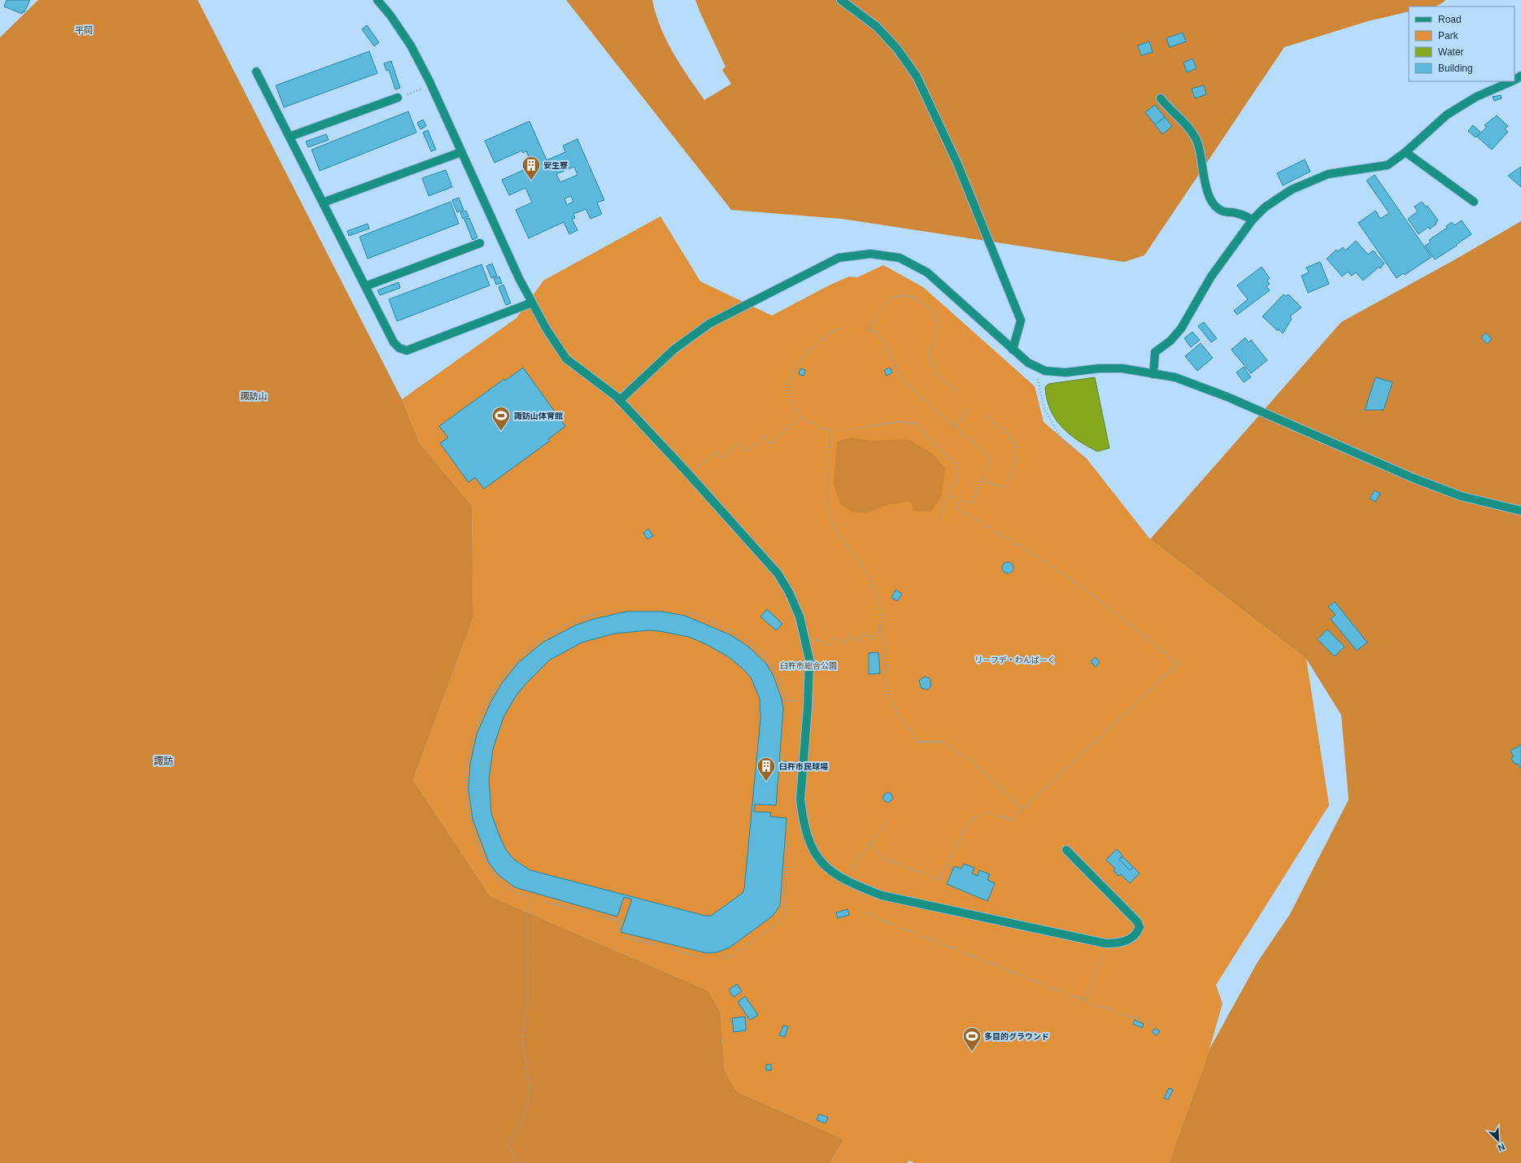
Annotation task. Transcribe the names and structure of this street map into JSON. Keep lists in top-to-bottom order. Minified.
{"districts":["平岡","諏訪山","諏訪"],"parks":["リーフデ・わんぱーく","臼杵市総合公園"],"places":{"building":["安生寮","臼杵市民球場"],"sports":["諏訪山体育館","多目的グラウンド"]},"legend":["Road","Park","Water","Building"],"north":"bottom right"}
